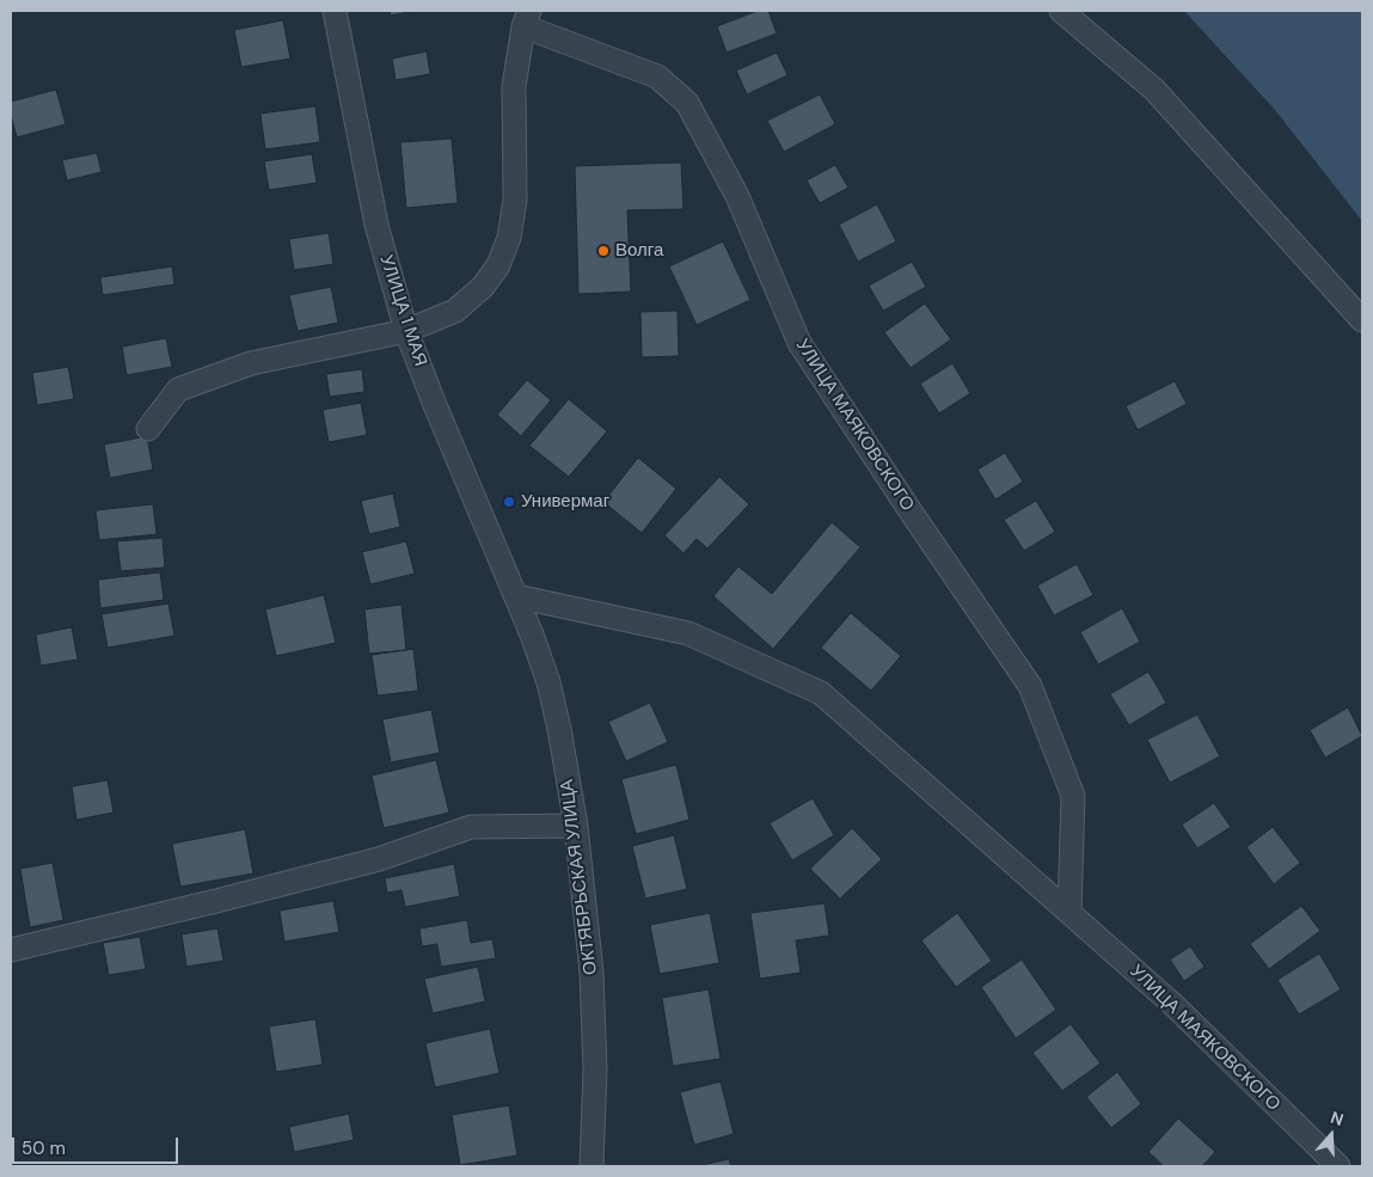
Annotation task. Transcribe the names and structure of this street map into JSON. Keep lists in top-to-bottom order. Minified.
{"streets":{"street":["УЛИЦА 1 МАЯ","УЛИЦА МАЯКОВСКОГО","ОКТЯБРЬСКАЯ УЛИЦА"]},"crossings":[["УЛИЦА 1 МАЯ","УЛИЦА МАЯКОВСКОГО"],["УЛИЦА 1 МАЯ","ОКТЯБРЬСКАЯ УЛИЦА"],["УЛИЦА МАЯКОВСКОГО","ОКТЯБРЬСКАЯ УЛИЦА"]],"places":["Волга","Универмаг"],"scale_bar":"50 m","north":"top"}
